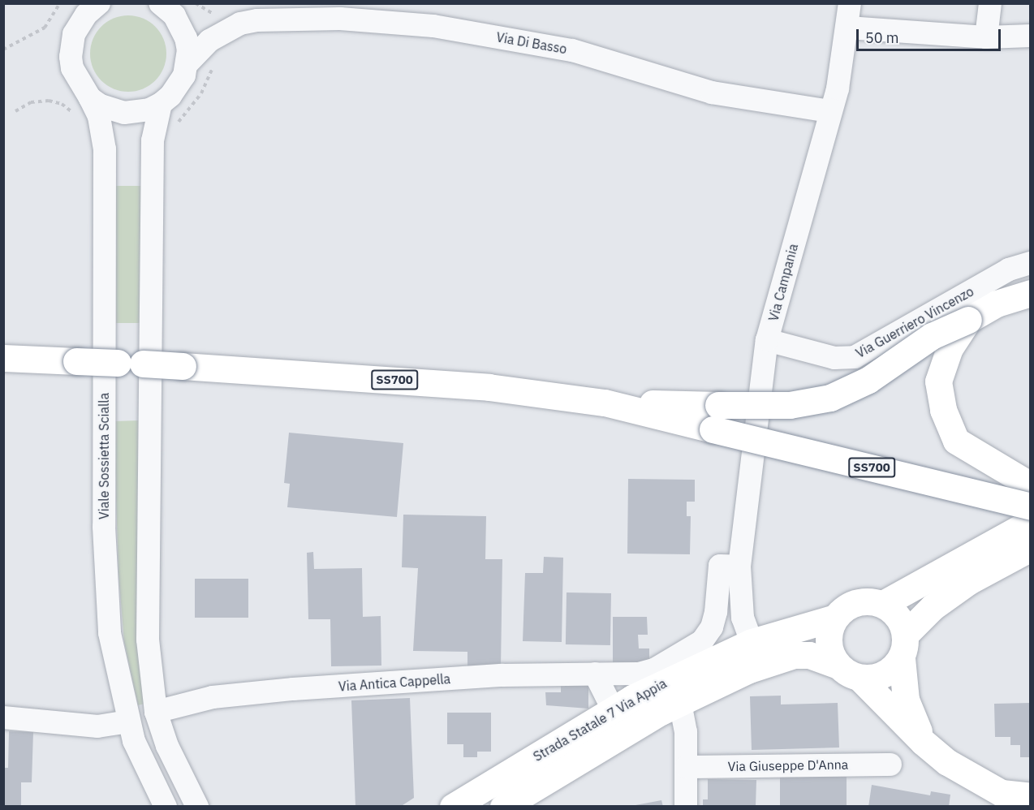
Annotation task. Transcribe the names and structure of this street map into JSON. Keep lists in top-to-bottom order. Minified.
{"streets":{"main road":["SS700","Strada Statale 7 Via Appia"],"street":["Via Di Basso","Via Campania","Via Guerriero Vincenzo","Viale Sossietta Scialla","Via Antica Cappella","Via Giuseppe D'Anna"]},"crossings":[["Via Di Basso","Via Campania"],["Via Di Basso","Viale Sossietta Scialla"],["Via Campania","Via Guerriero Vincenzo"],["Via Campania","Strada Statale 7 Via Appia"]],"scale_bar":"50 m"}
